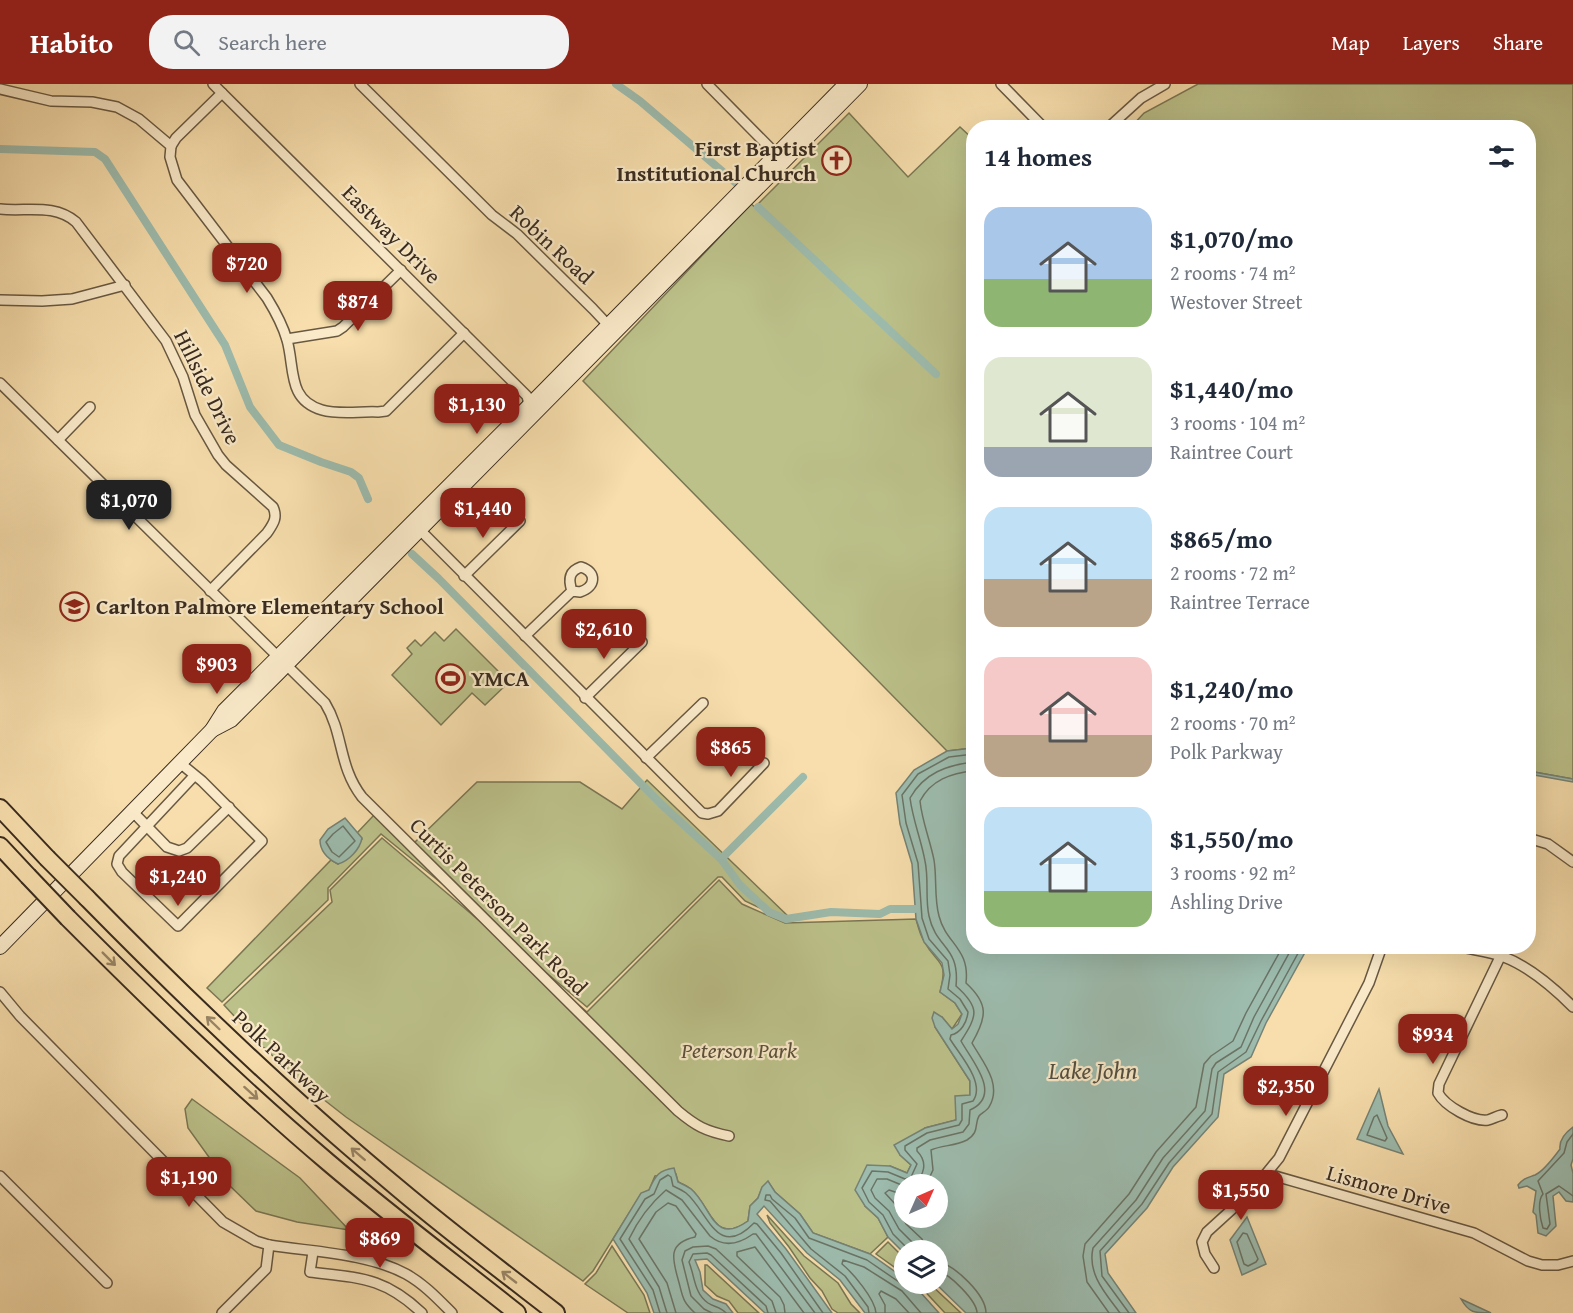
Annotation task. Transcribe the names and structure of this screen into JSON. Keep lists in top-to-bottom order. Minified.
{"streets":{"highway":["Polk Parkway"],"street":["Eastway Drive","Robin Road","Hillside Drive","Curtis Peterson Park Road","Lismore Drive"]},"crossings":[["Hillside Drive","Curtis Peterson Park Road"]],"water":["Lake John"],"parks":["Peterson Park"],"places":{"church":["First Baptist Institutional Church"],"school or university":["Carlton Palmore Elementary School"],"sports":["YMCA"]},"north":"top right","page":{"header":"Habito","search":"Search here","nav":["Map","Layers","Share"],"heading":"14 homes","list":[{"name":"$1,070/mo","note":"2 rooms · 74 m² · Westover Street"},{"name":"$1,440/mo","note":"3 rooms · 104 m² · Raintree Court"},{"name":"$865/mo","note":"2 rooms · 72 m² · Raintree Terrace"},{"name":"$1,240/mo","note":"2 rooms · 70 m² · Polk Parkway"},{"name":"$1,550/mo","note":"3 rooms · 92 m² · Ashling Drive"}],"price":["$720","$874","$1,130","$1,070","$1,440","$2,610","$903","$865","$1,240","$934","$2,350","$1,190","$1,550","$869"]}}
